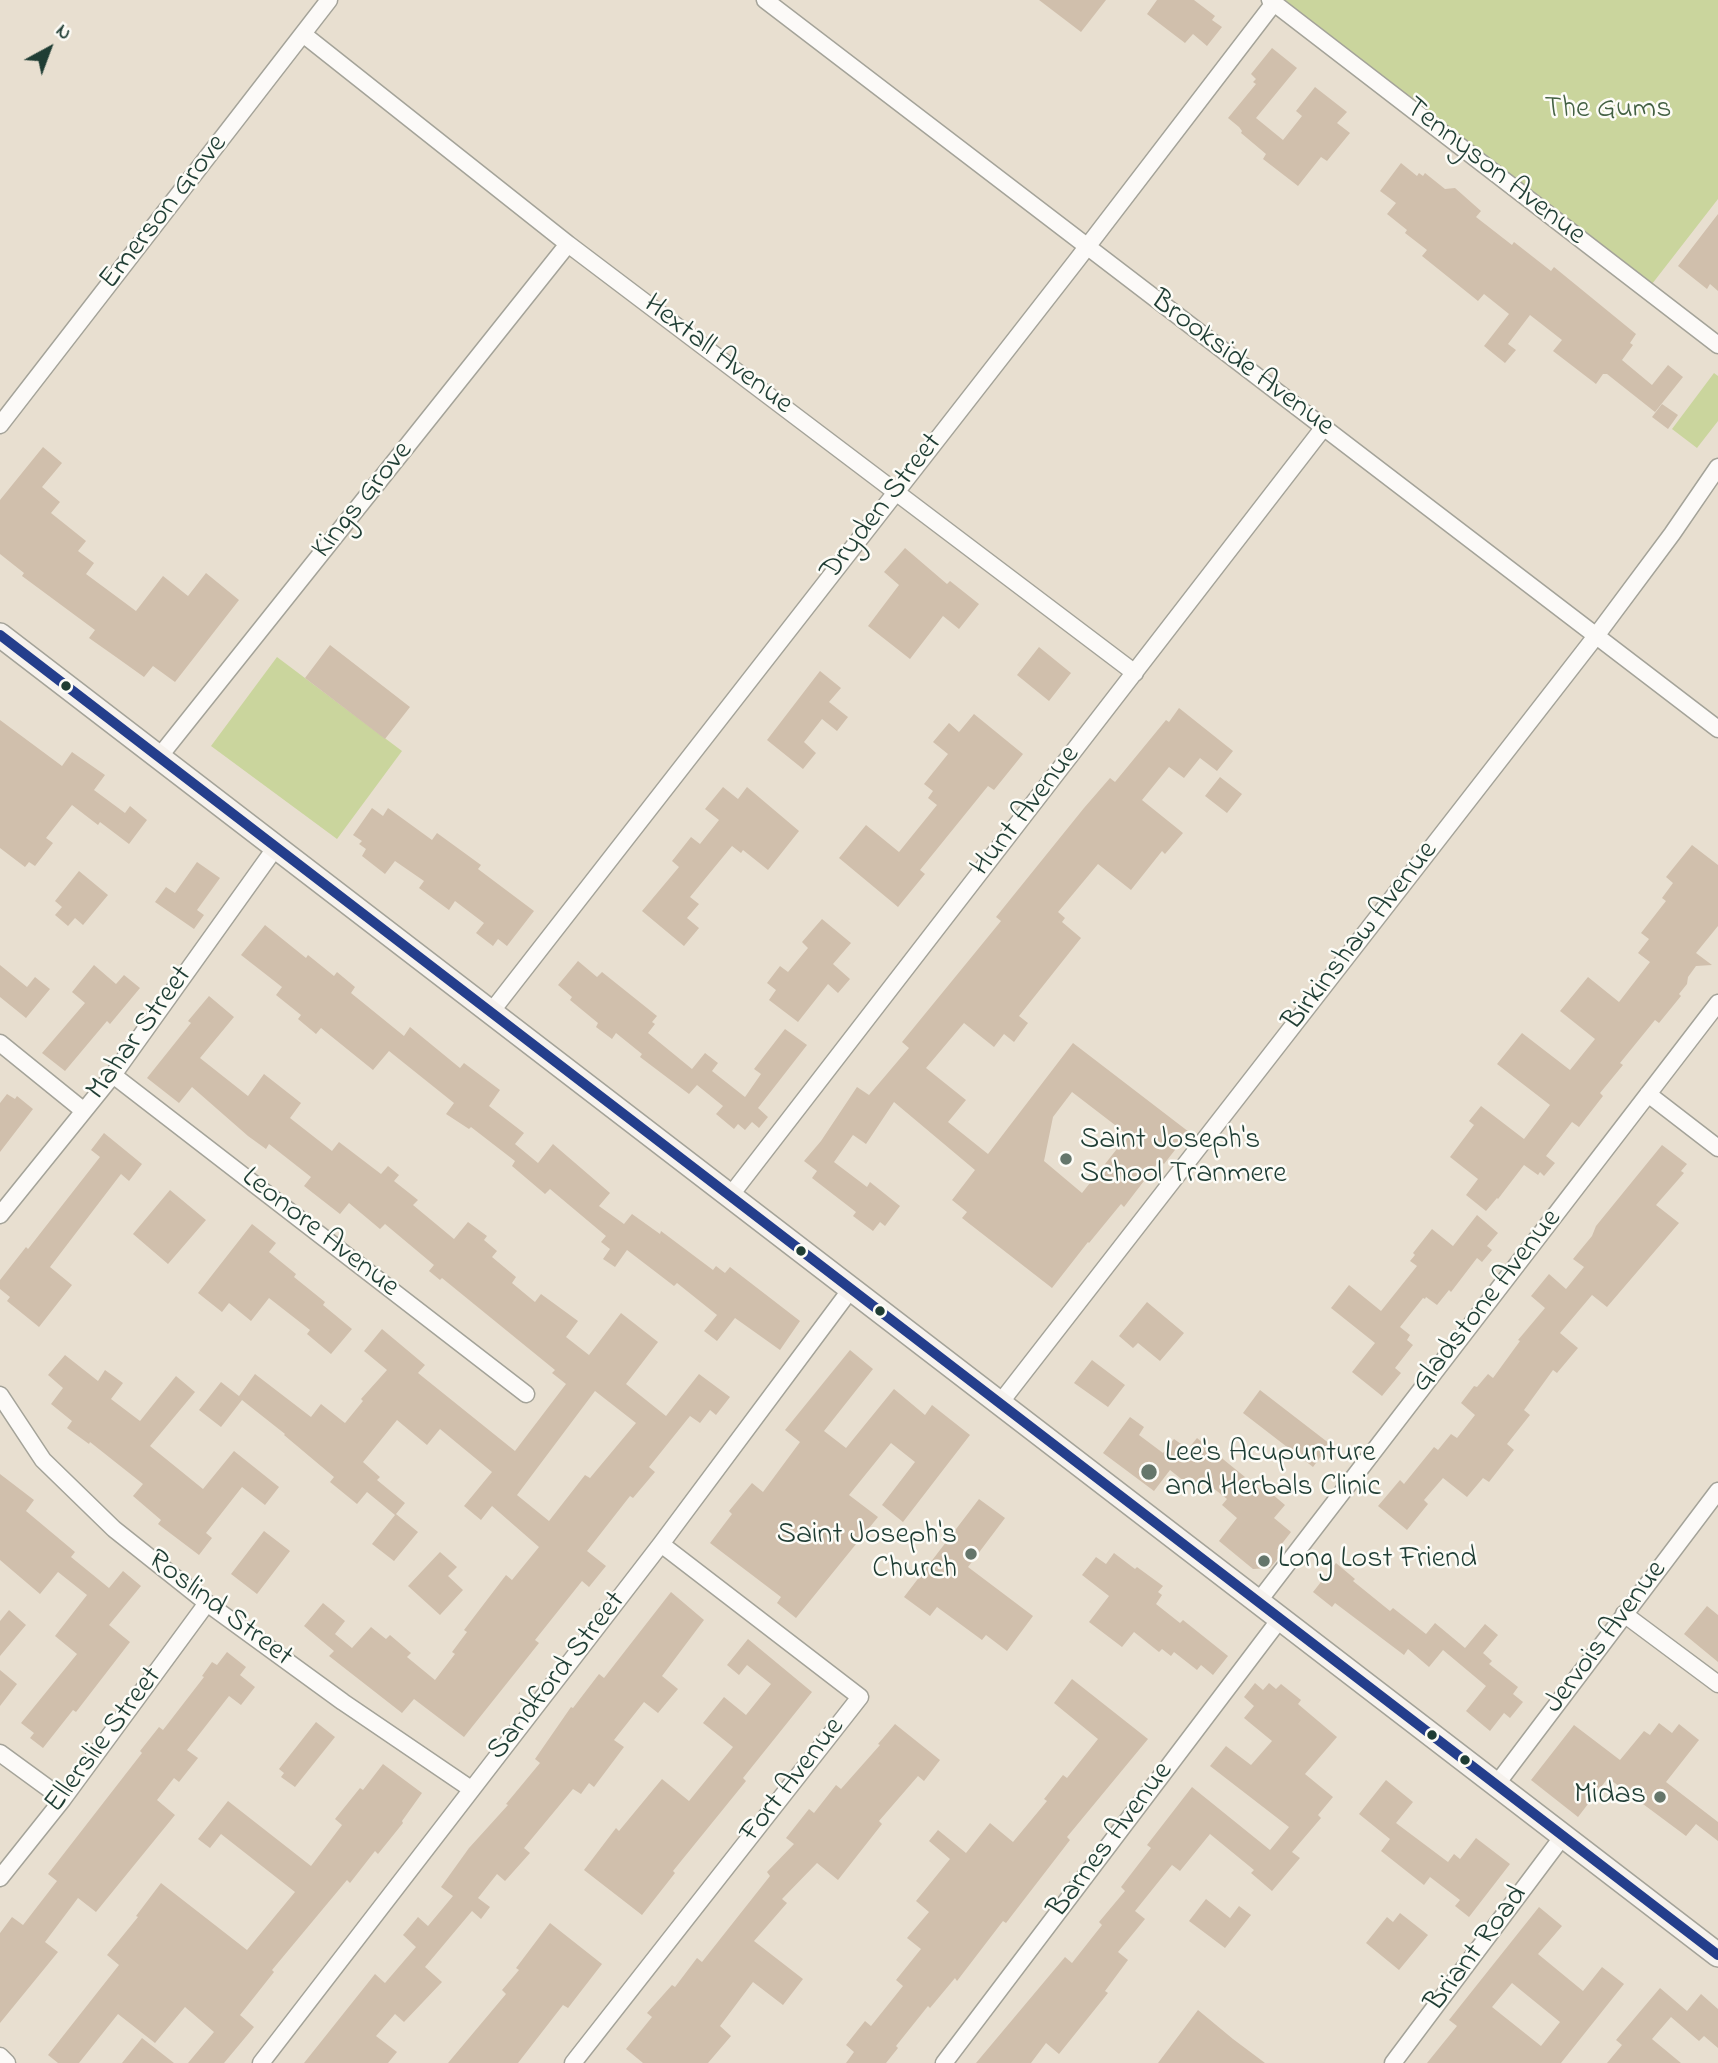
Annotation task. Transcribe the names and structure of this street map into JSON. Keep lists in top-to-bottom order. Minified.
{"streets":{"street":["Tennyson Avenue","Emerson Grove","Hextall Avenue","Brookside Avenue","Kings Grove","Dryden Street","Hunt Avenue","Birkinshaw Avenue","Mahar Street","Leonore Avenue","Gladstone Avenue","Roslind Street","Jervois Avenue","Sandford Street","Ellerslie Street","Fort Avenue","Barnes Avenue","Briant Road"]},"crossings":[["Tennyson Avenue","Dryden Street"],["Emerson Grove","Hextall Avenue"],["Hextall Avenue","Kings Grove"],["Hextall Avenue","Dryden Street"],["Hextall Avenue","Hunt Avenue"],["Brookside Avenue","Dryden Street"],["Brookside Avenue","Hunt Avenue"],["Brookside Avenue","Birkinshaw Avenue"],["Mahar Street","Leonore Avenue"],["Roslind Street","Sandford Street"],["Roslind Street","Ellerslie Street"],["Sandford Street","Fort Avenue"]],"parks":["The Gums"],"places":["Saint Joseph's School Tranmere","Lee's Acupunture and Herbals Clinic","Saint Joseph's Church","Long Lost Friend","Midas"],"north":"top right"}
